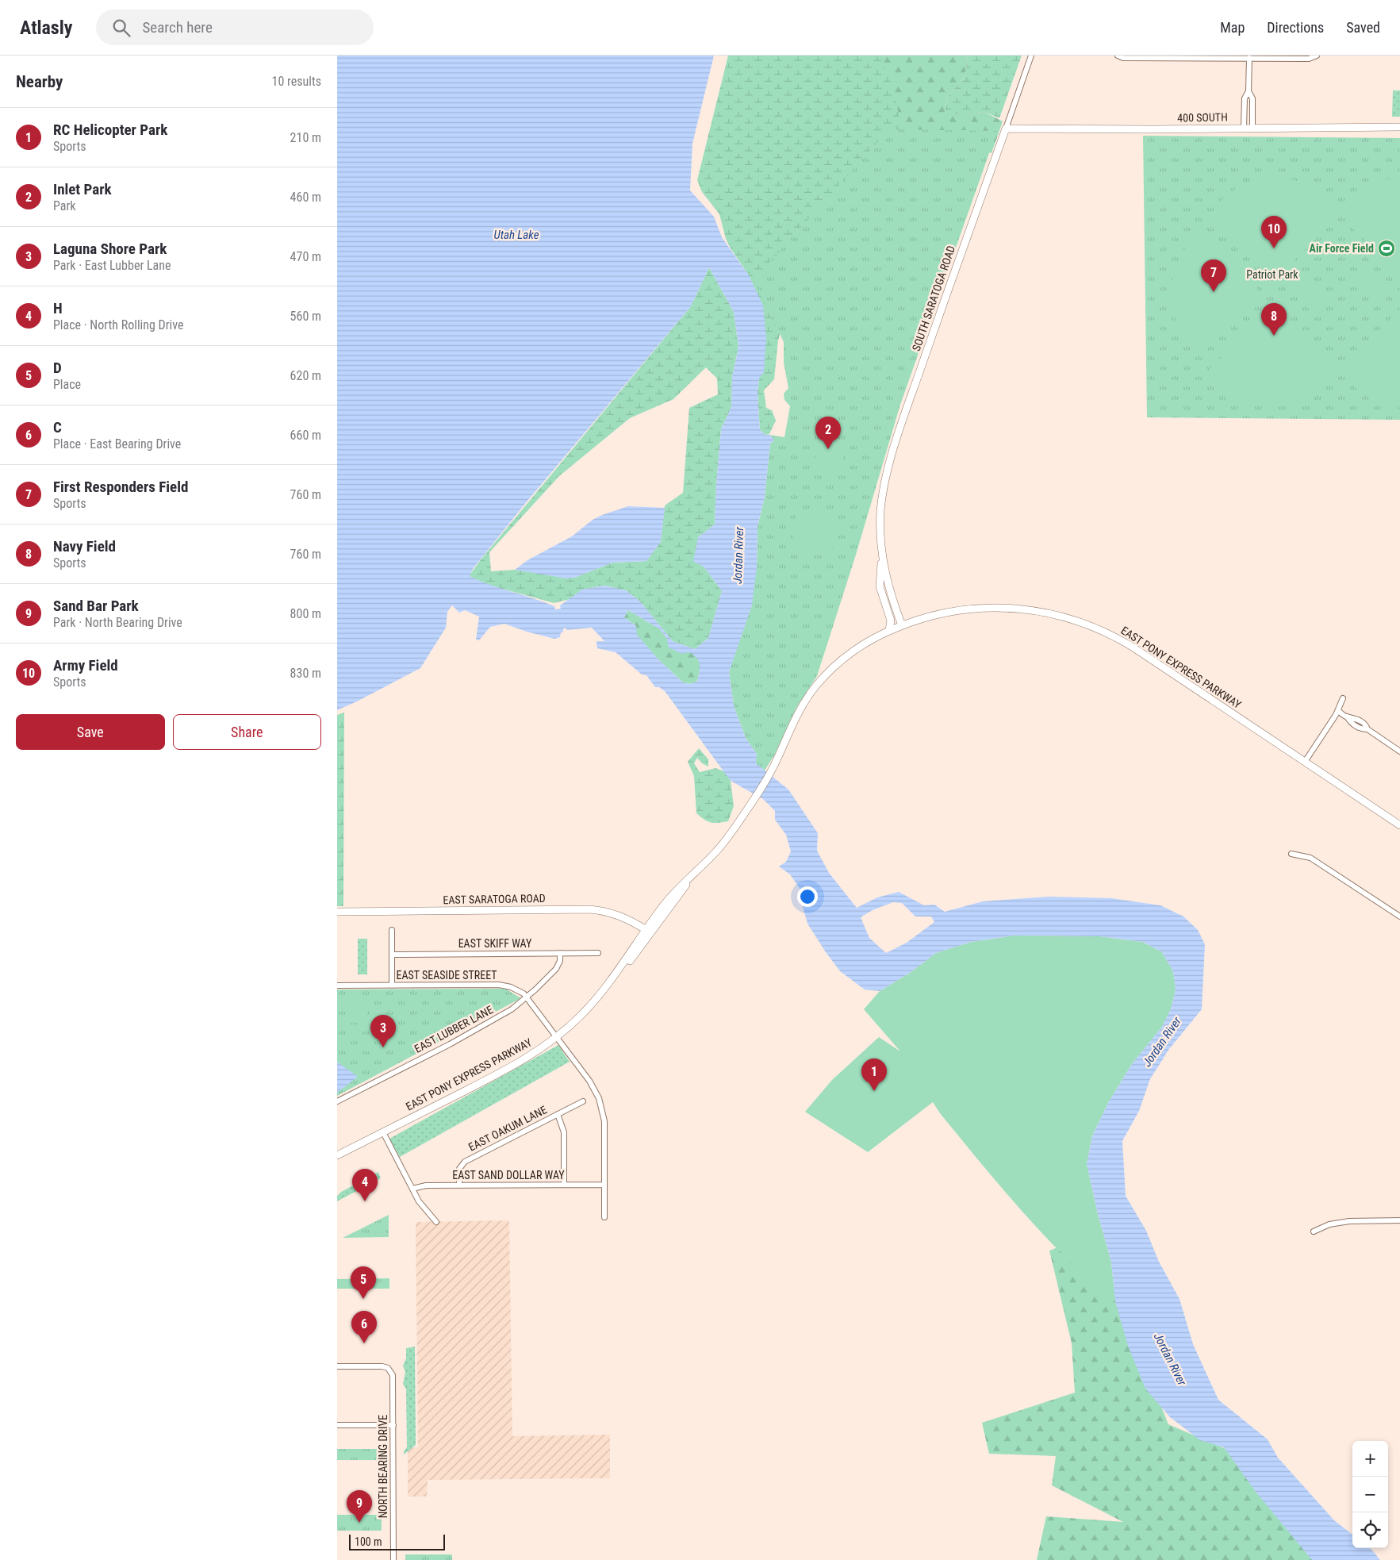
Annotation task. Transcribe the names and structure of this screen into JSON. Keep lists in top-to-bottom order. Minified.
{"streets":{"main road":["400 SOUTH","SOUTH SARATOGA ROAD","EAST PONY EXPRESS PARKWAY","EAST SARATOGA ROAD"],"street":["EAST SKIFF WAY","EAST SEASIDE STREET","EAST LUBBER LANE","EAST OAKUM LANE","EAST SAND DOLLAR WAY","NORTH BEARING DRIVE"]},"crossings":[["400 SOUTH","SOUTH SARATOGA ROAD"],["EAST PONY EXPRESS PARKWAY","EAST SARATOGA ROAD"],["EAST PONY EXPRESS PARKWAY","EAST SEASIDE STREET"],["EAST SKIFF WAY","EAST LUBBER LANE"],["EAST SEASIDE STREET","EAST LUBBER LANE"],["EAST SEASIDE STREET","EAST SAND DOLLAR WAY"],["EAST OAKUM LANE","EAST SAND DOLLAR WAY"]],"water":["Utah Lake","Jordan River"],"parks":["Patriot Park"],"places":{"sports":["Air Force Field"]},"scale_bar":"100 m","page":{"header":"Atlasly","search":"Search here","nav":["Map","Directions","Saved"],"heading":["Nearby","10 results"],"list":[{"mark":"1","name":"RC Helicopter Park","note":"Sports","value":"210 m"},{"mark":"2","name":"Inlet Park","note":"Park","value":"460 m"},{"mark":"3","name":"Laguna Shore Park","note":"Park · East Lubber Lane","value":"470 m"},{"mark":"4","name":"H","note":"Place · North Rolling Drive","value":"560 m"},{"mark":"5","name":"D","note":"Place","value":"620 m"},{"mark":"6","name":"C","note":"Place · East Bearing Drive","value":"660 m"},{"mark":"7","name":"First Responders Field","note":"Sports","value":"760 m"},{"mark":"8","name":"Navy Field","note":"Sports","value":"760 m"},{"mark":"9","name":"Sand Bar Park","note":"Park · North Bearing Drive","value":"800 m"},{"mark":"10","name":"Army Field","note":"Sports","value":"830 m"}],"pins":["10","7","8","2","3","1","4","5","6","9"],"buttons":["Save","Share"],"map_buttons":["+","−"],"scale":"100 m"}}
